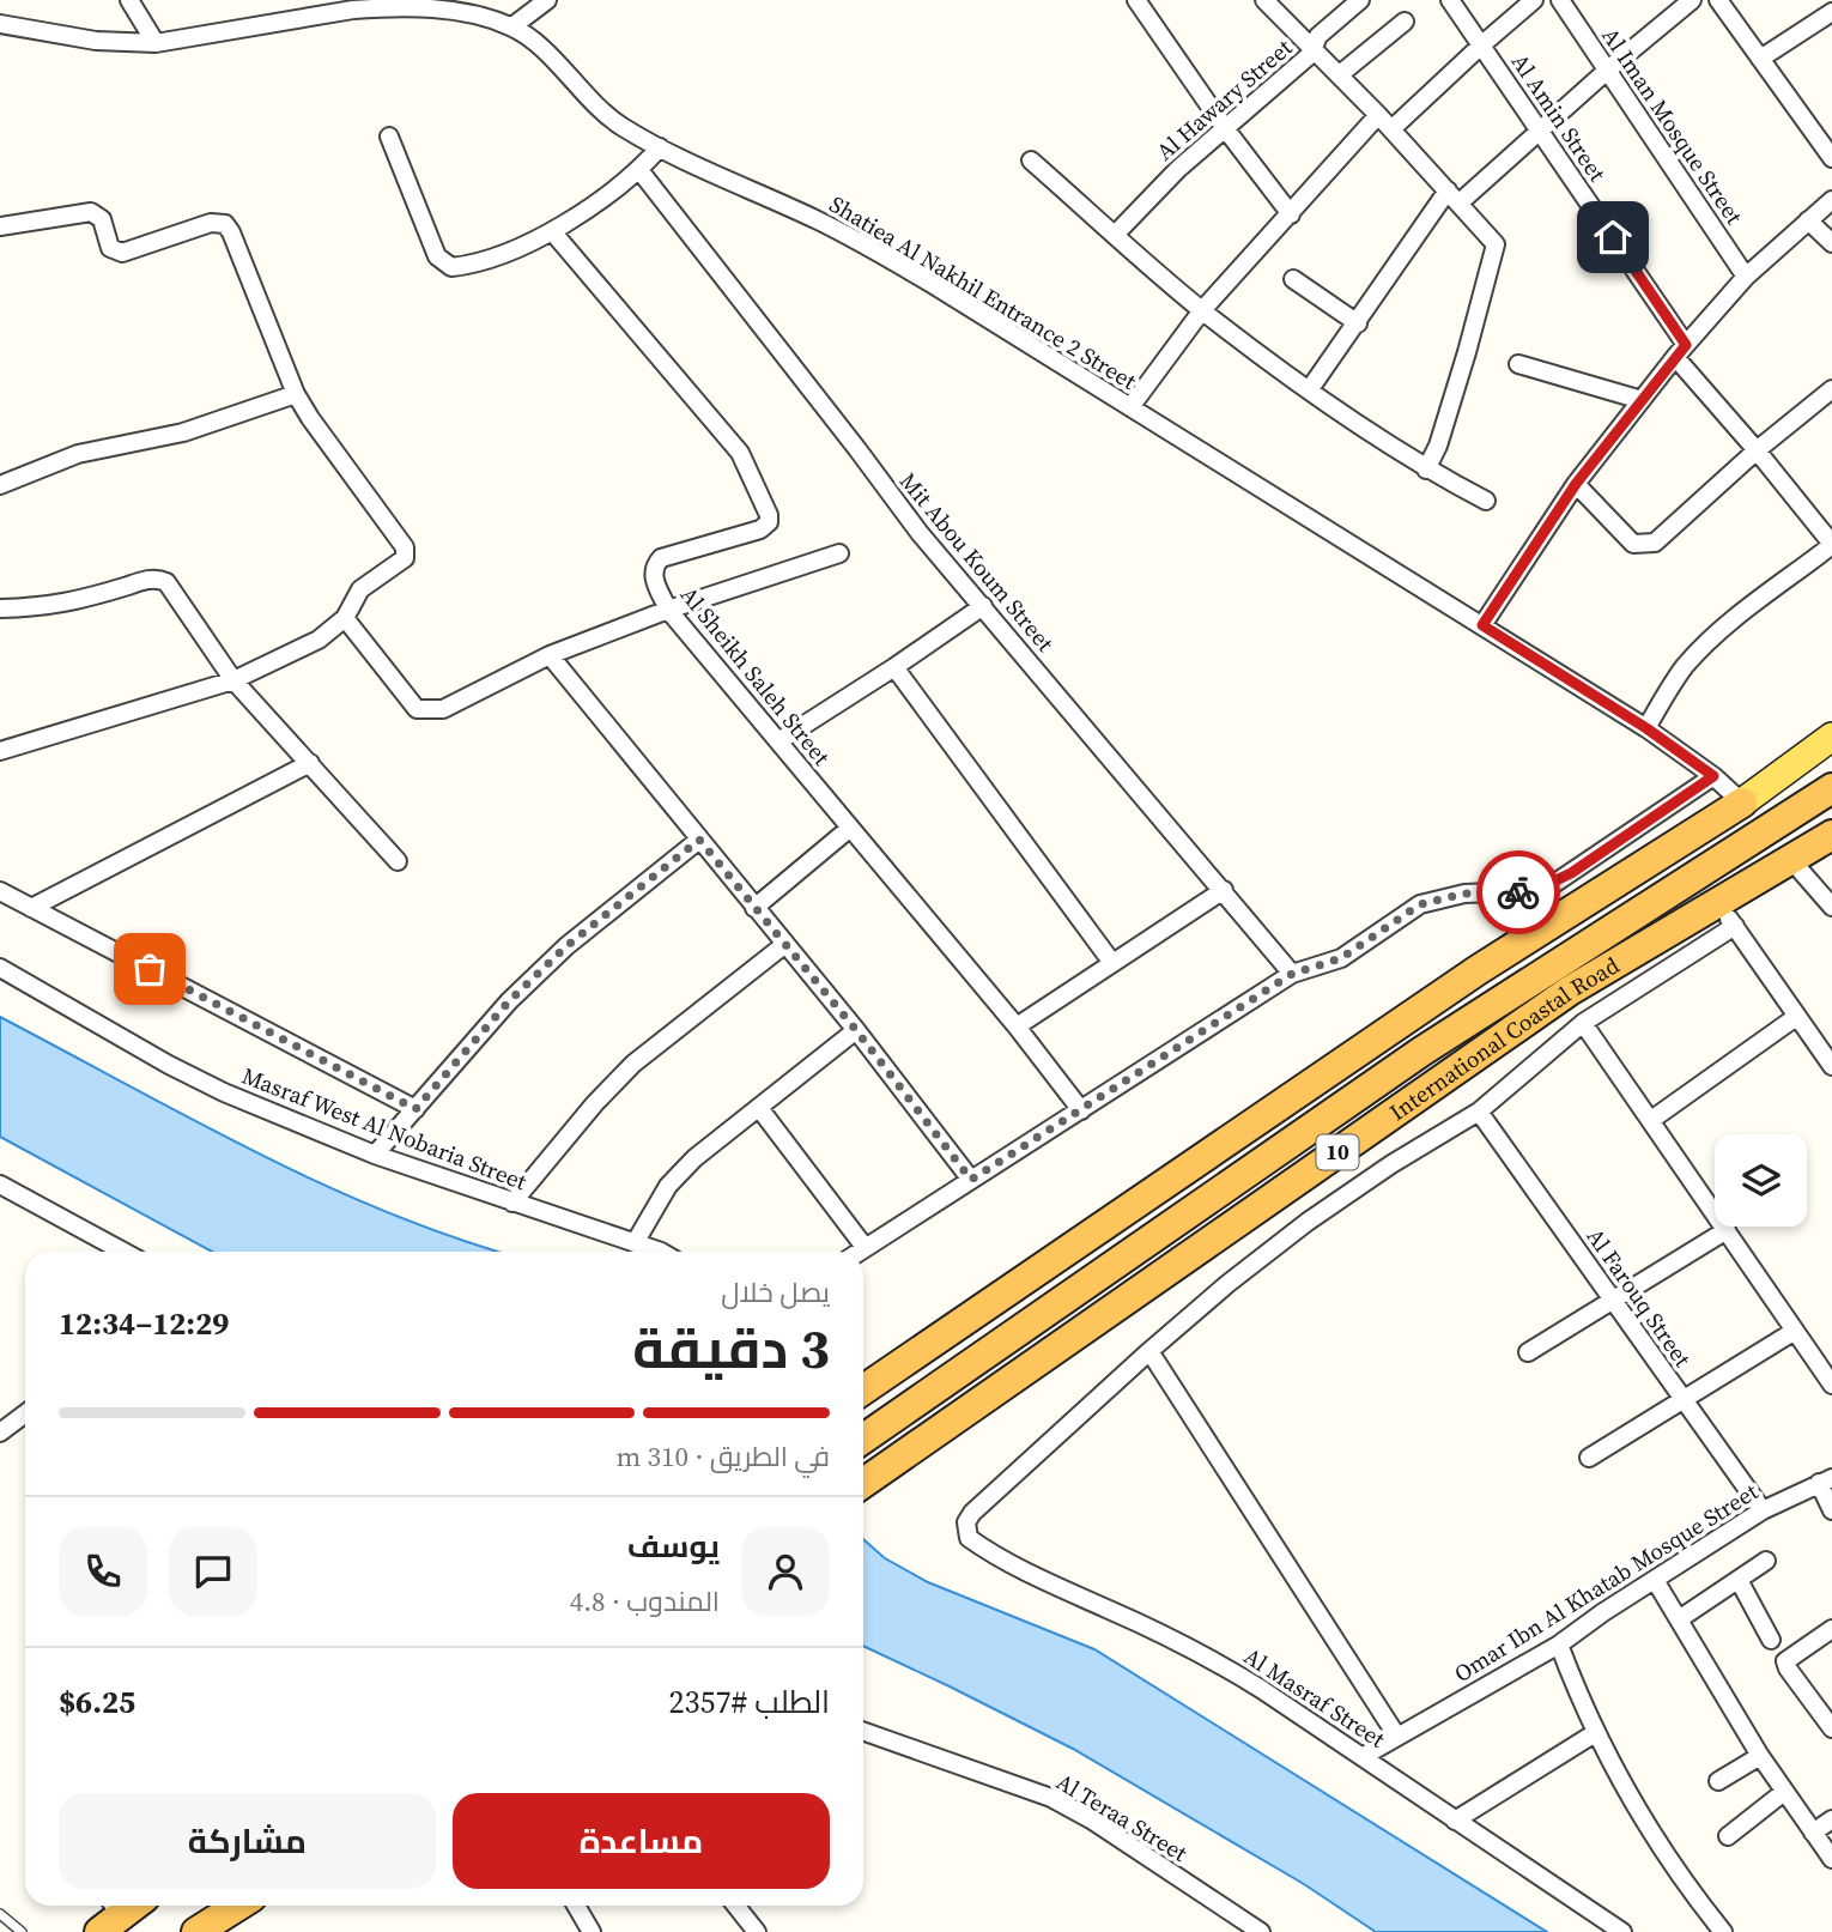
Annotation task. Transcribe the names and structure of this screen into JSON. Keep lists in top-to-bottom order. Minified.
{"streets":{"highway":["International Coastal Road","10"],"street":["Al Hawary Street","Al Amin Street","Al Iman Mosque Street","Shatiea Al Nakhil Entrance 2 Street","Mit Abou Koum Street","Al Sheikh Saleh Street","Masraf West Al Nobaria Street","Al Farouq Street","Omar Ibn Al Khatab Mosque Street","Al Masraf Street","Al Teraa Street"]},"crossings":[["Al Farouq Street","Omar Ibn Al Khatab Mosque Street"],["Omar Ibn Al Khatab Mosque Street","Al Masraf Street"]],"page":{"heading":["3 دقيقة","يصل خلال","12:29–12:34"],"panel":["يوسف","المندوب · 4.8","الطلب #2357","$6.25"],"bar":"في الطريق · 310 m","buttons":["مساعدة","مشاركة"]}}
